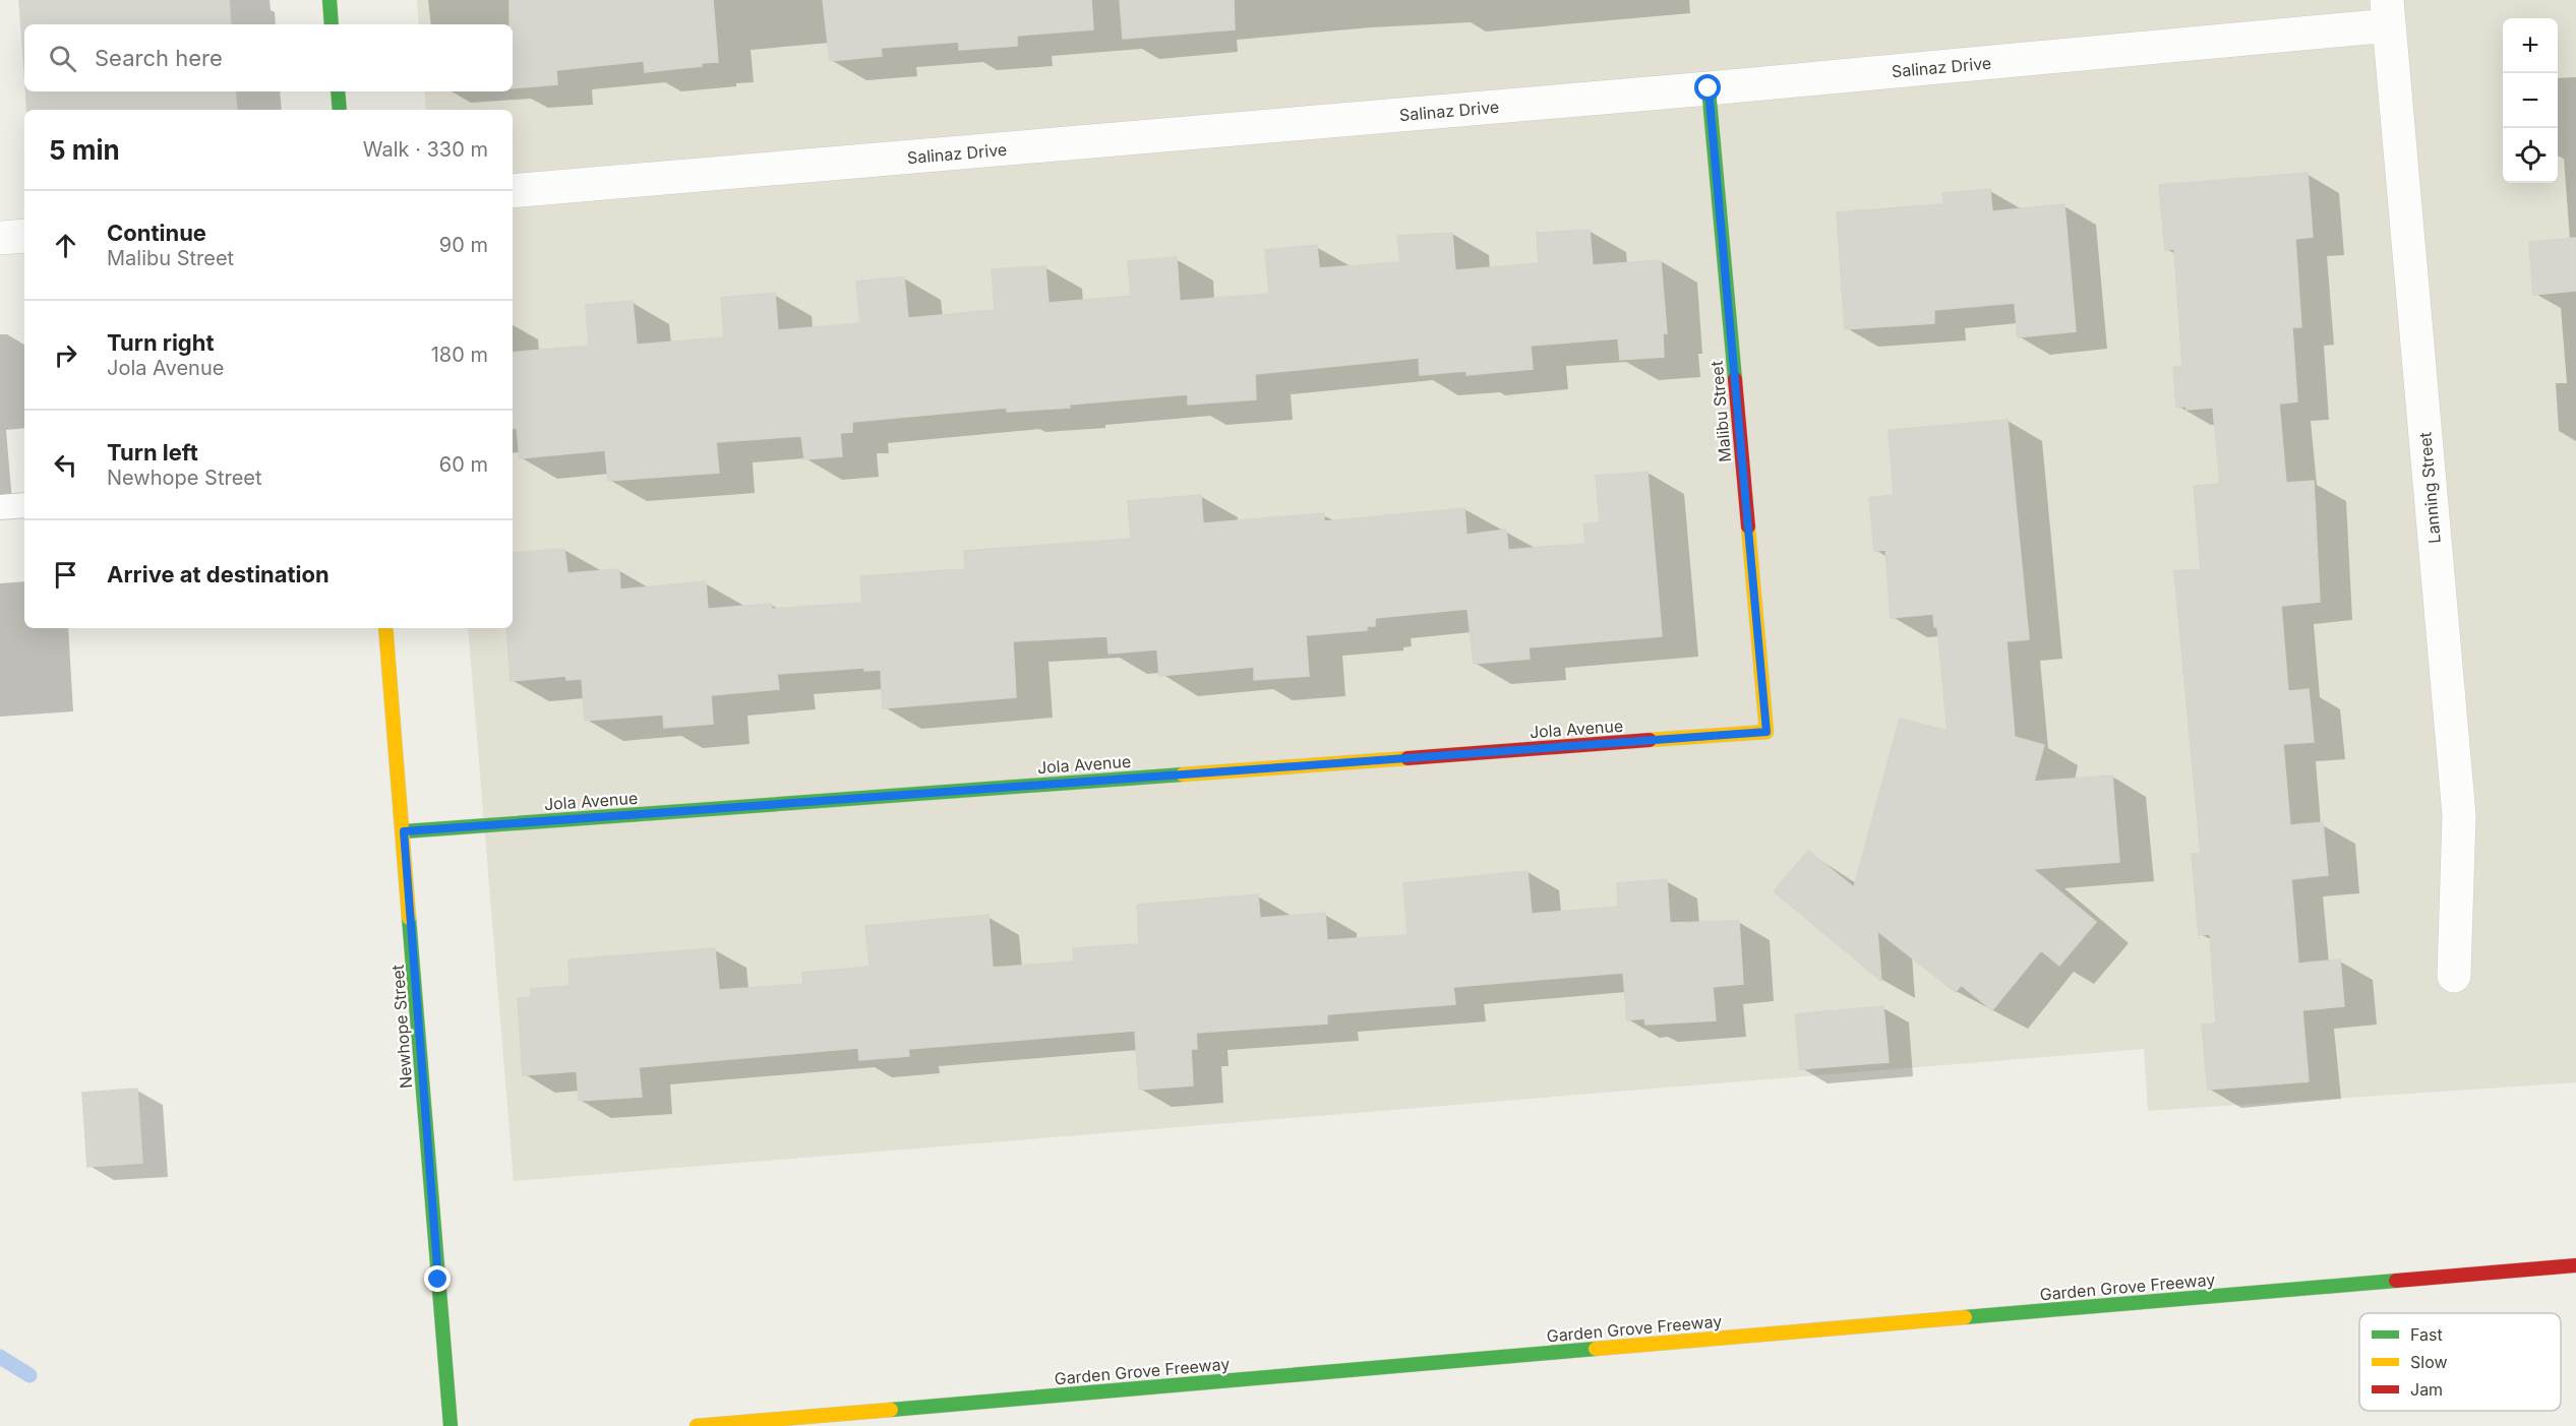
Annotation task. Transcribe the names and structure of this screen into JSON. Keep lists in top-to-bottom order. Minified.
{"streets":{"main road":["Malibu Street","Jola Avenue","Newhope Street","Garden Grove Freeway"],"street":["Salinaz Drive","Lanning Street"]},"crossings":[["Salinaz Drive","Malibu Street"],["Salinaz Drive","Lanning Street"],["Malibu Street","Jola Avenue"],["Jola Avenue","Newhope Street"]],"legend":["Fast","Slow","Jam"],"page":{"map_buttons":["+","−"],"search":"Search here","heading":["5 min","Walk · 330 m"],"list":[["Continue","Malibu Street","90 m"],["Turn right","Jola Avenue","180 m"],["Turn left","Newhope Street","60 m"],"Arrive at destination"]}}
